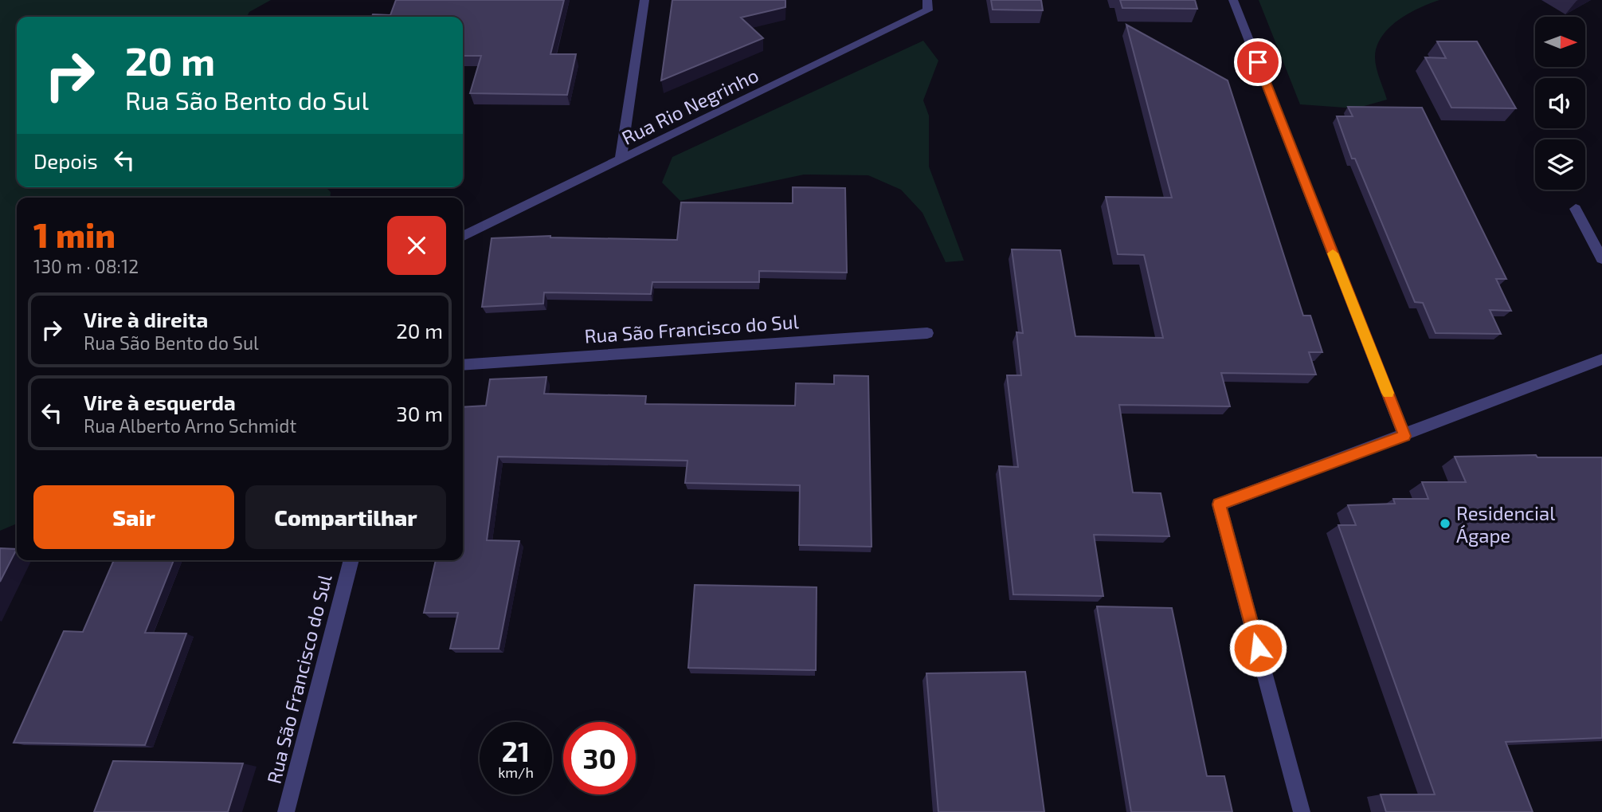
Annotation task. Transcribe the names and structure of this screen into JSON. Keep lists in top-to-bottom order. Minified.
{"streets":{"street":["Rua Rio Negrinho","Rua São Francisco do Sul"]},"places":["Residencial Ágape"],"north":"right","page":{"turn":["20 m","Rua São Bento do Sul"],"then":"Depois","heading":["1 min","130 m · 08:12"],"list":[{"name":"Vire à direita","note":"Rua São Bento do Sul","value":"20 m"},{"name":"Vire à esquerda","note":"Rua Alberto Arno Schmidt","value":"30 m"}],"buttons":["Sair","Compartilhar"],"speed":"21 km/h","limit":"30"}}
